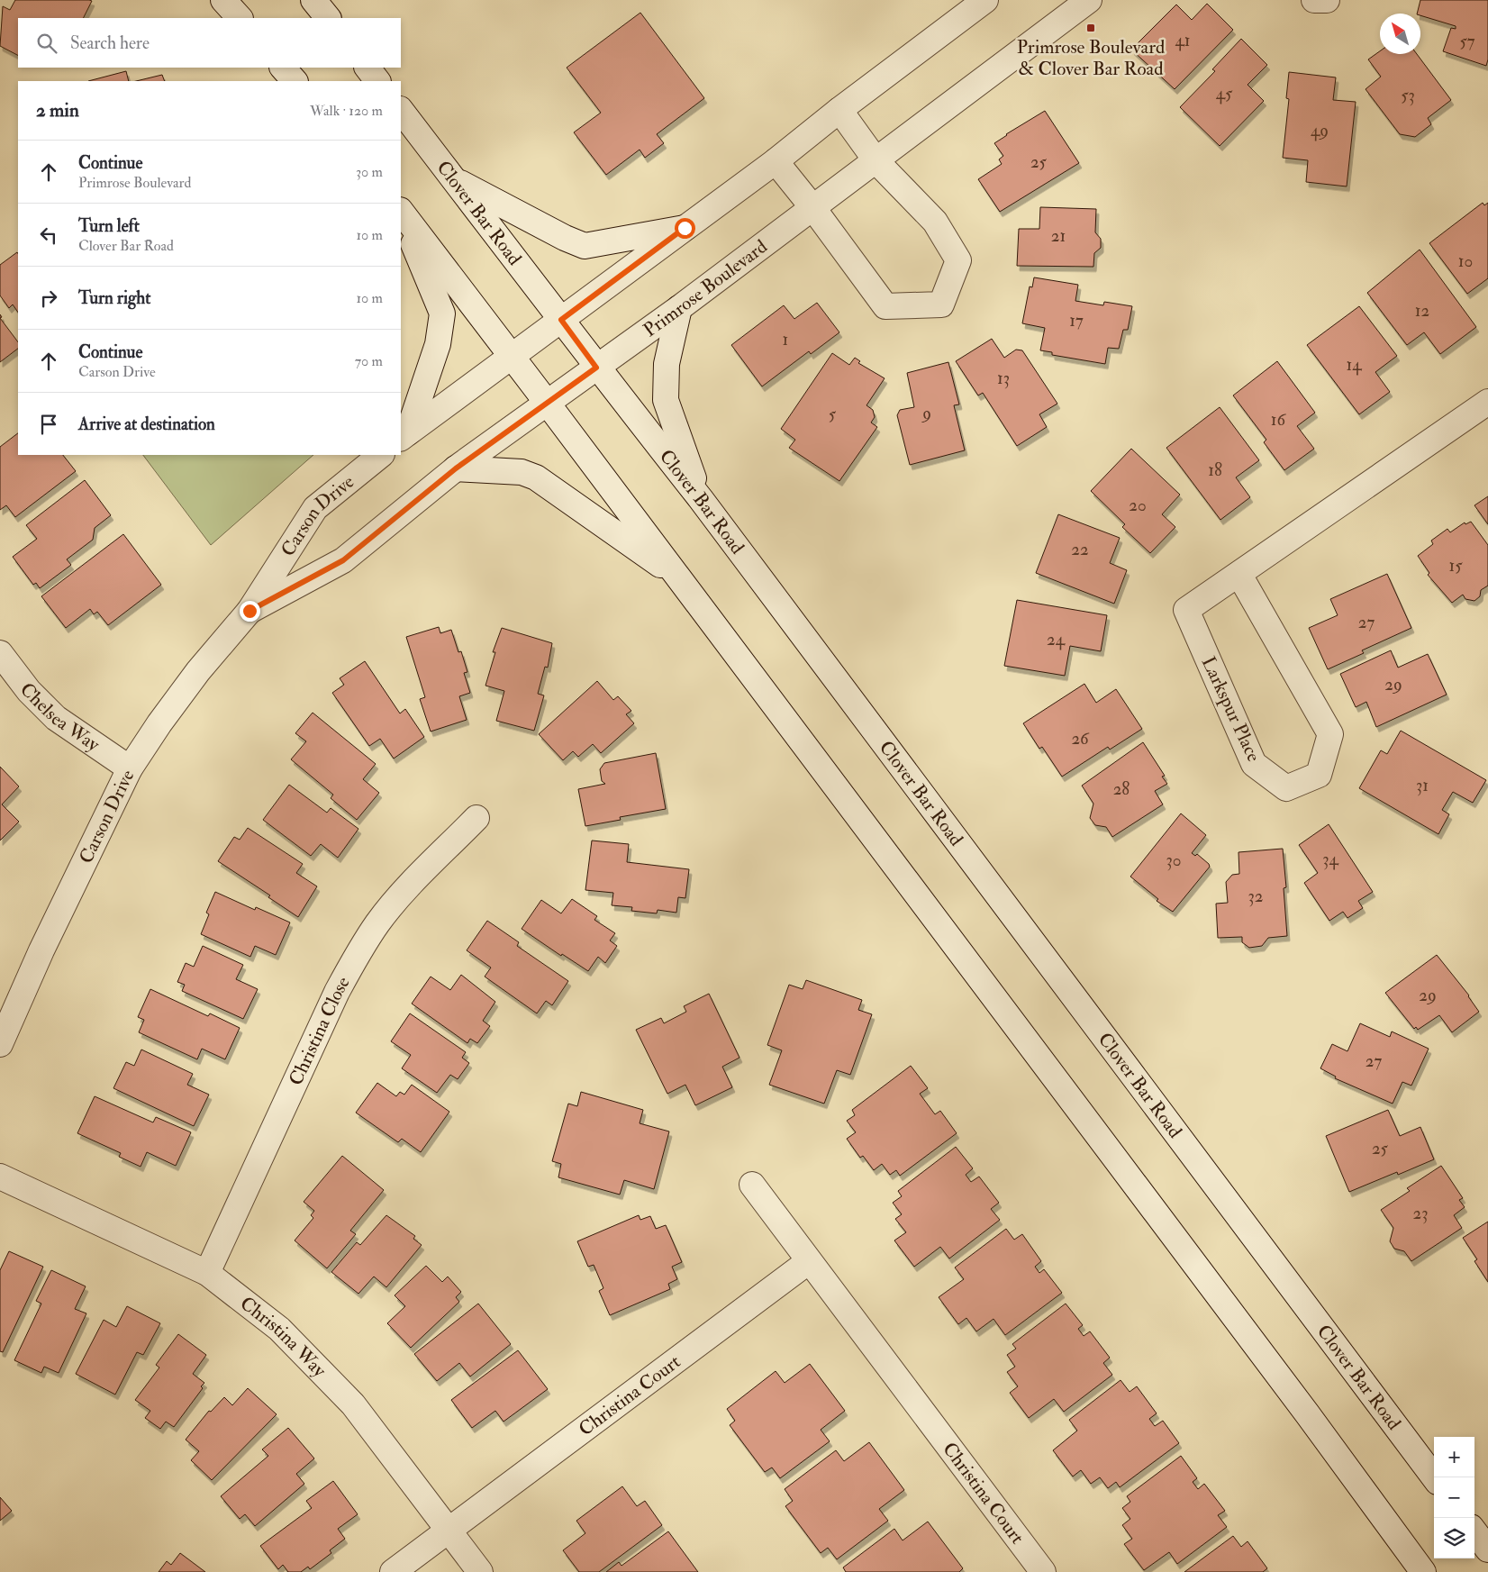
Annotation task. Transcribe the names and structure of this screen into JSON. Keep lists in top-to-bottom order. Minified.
{"streets":{"street":["Clover Bar Road","Primrose Boulevard","Carson Drive","Larkspur Place","Chelsea Way","Christina Close","Christina Way","Christina Court"]},"crossings":[["Clover Bar Road","Primrose Boulevard"],["Primrose Boulevard","Carson Drive"],["Carson Drive","Chelsea Way"],["Christina Close","Christina Way"],["Christina Way","Christina Court"]],"places":{"transit":["Primrose Boulevard & Clover Bar Road"]},"house_numbers":["41","57","45","53","49","25","21","10","12","17","1","14","13","9","5","16","18","20","22","15","27","24","29","26","31","28","34","30","32","29","27","25","23"],"north":"top left","page":{"search":"Search here","heading":["2 min","Walk · 120 m"],"list":[["Continue","Primrose Boulevard","30 m"],["Turn left","Clover Bar Road","10 m"],["Turn right","10 m"],["Continue","Carson Drive","70 m"],"Arrive at destination"],"map_buttons":["+","−"]}}
